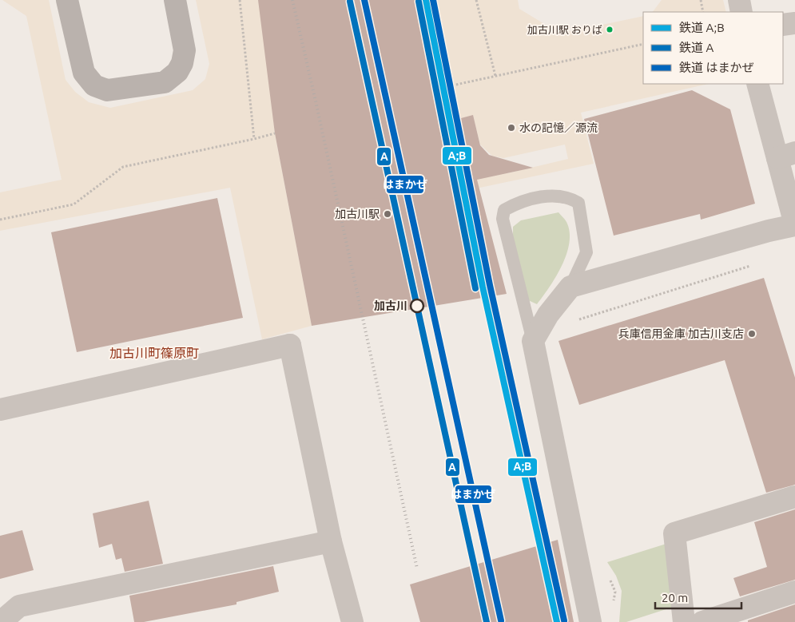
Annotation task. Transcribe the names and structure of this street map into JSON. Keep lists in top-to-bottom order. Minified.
{"districts":["加古川町篠原町"],"places":["加古川駅 おりば","水の記憶／源流","加古川駅","加古川","兵庫信用金庫 加古川支店"],"lines":["rail line A;B","rail line はまかぜ","rail line A"],"legend":["鉄道 A;B","鉄道 A","鉄道 はまかぜ"],"scale_bar":"20 m"}
